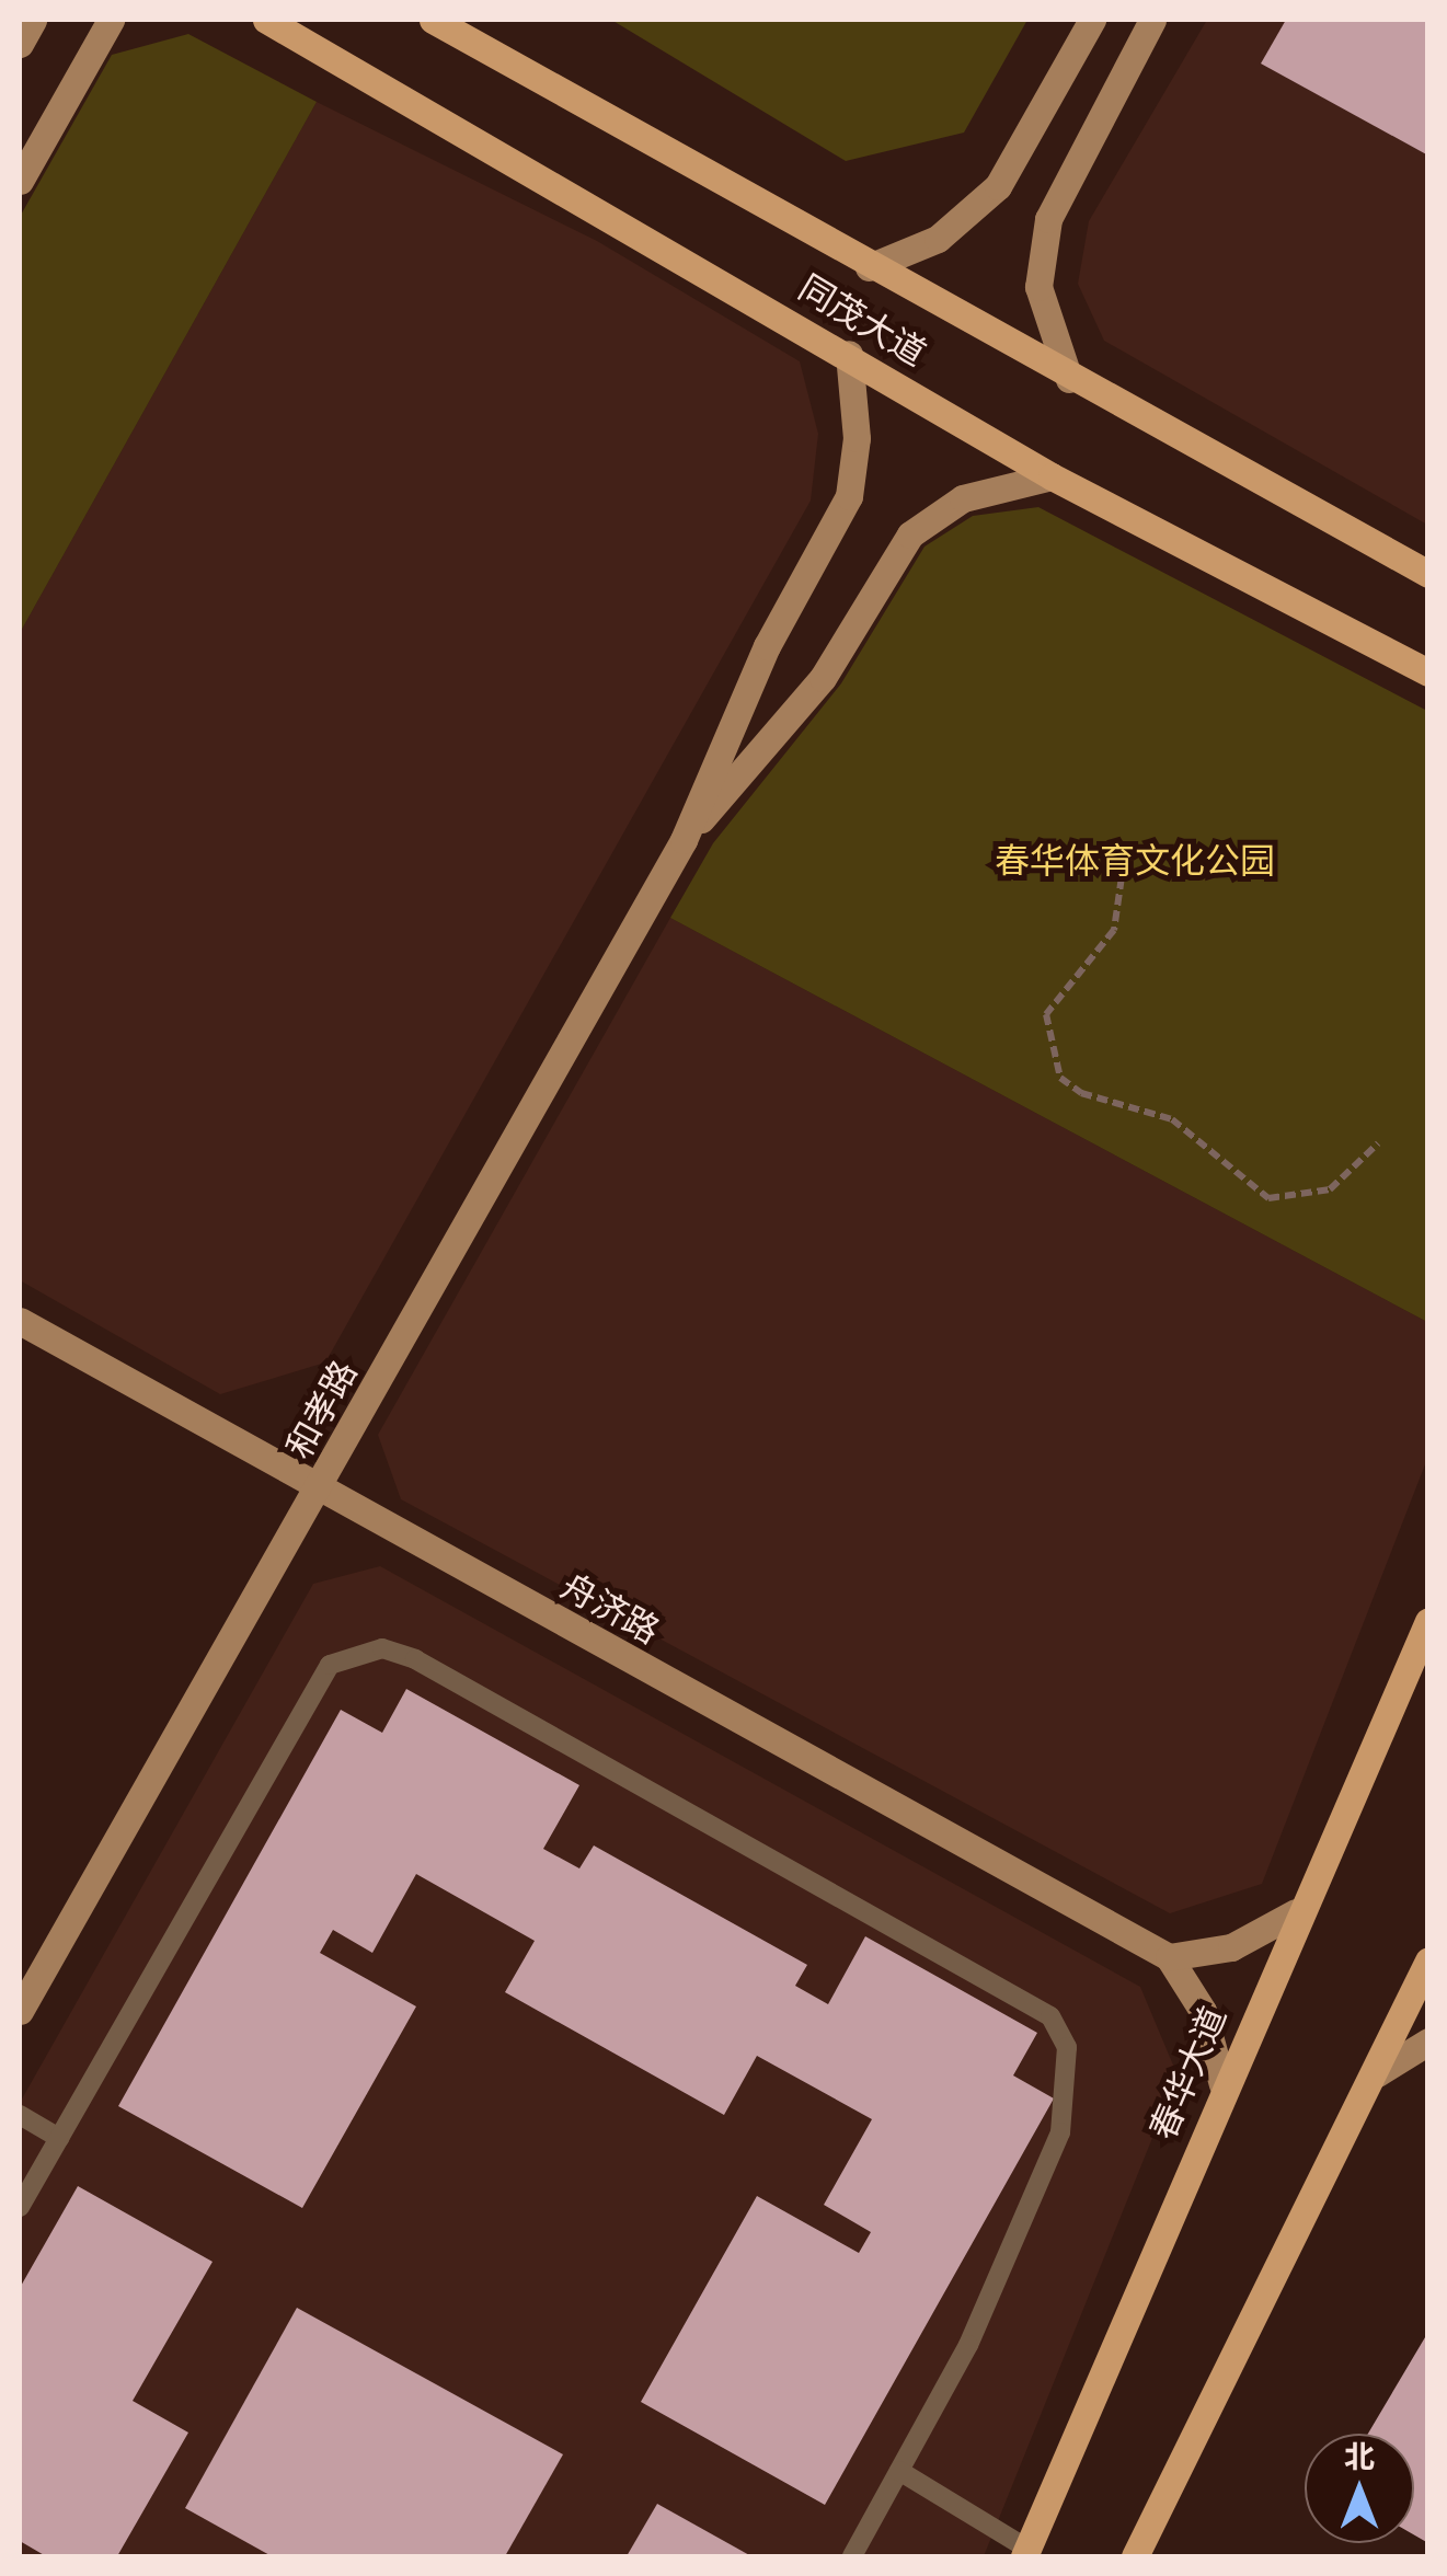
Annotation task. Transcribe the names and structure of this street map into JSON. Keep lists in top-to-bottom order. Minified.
{"streets":{"main road":["同茂大道","春华大道"],"street":["和孝路","舟济路"]},"crossings":[["和孝路","舟济路"]],"parks":["春华体育文化公园"],"north":"top"}
